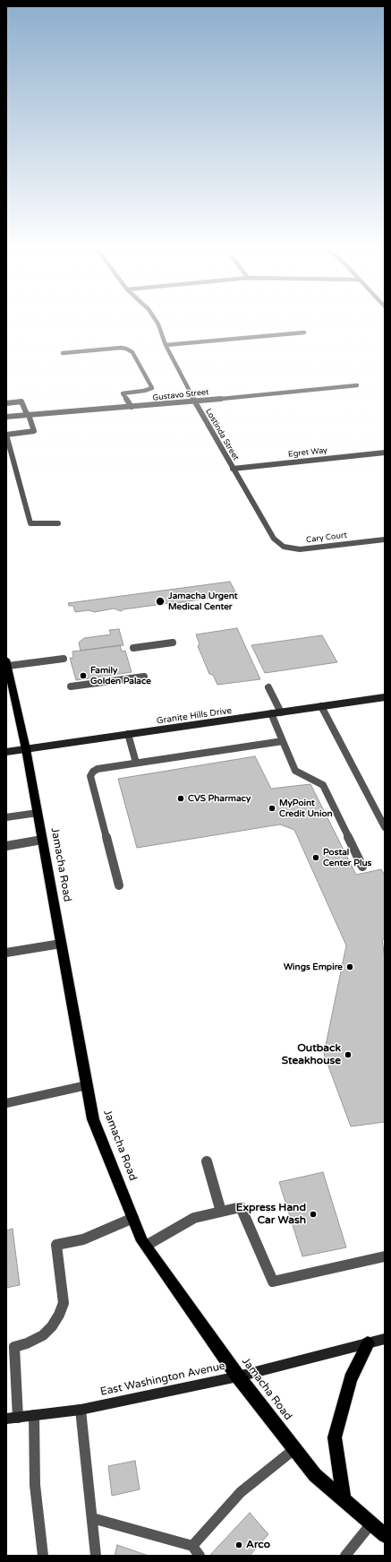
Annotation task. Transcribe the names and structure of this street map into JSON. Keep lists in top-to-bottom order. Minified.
{"streets":{"main road":["Jamacha Road"],"street":["Gustavo Street","Lostinda Street","Egret Way","Cary Court","Granite Hills Drive","East Washington Avenue"]},"crossings":[["Gustavo Street","Lostinda Street"],["Lostinda Street","Egret Way"],["Lostinda Street","Cary Court"],["Granite Hills Drive","Jamacha Road"],["Jamacha Road","East Washington Avenue"]],"places":["Jamacha Urgent Medical Center","Family Golden Palace","CVS Pharmacy","MyPoint Credit Union","Postal Center Plus","Wings Empire","Outback Steakhouse","Express Hand Car Wash","Arco"]}
